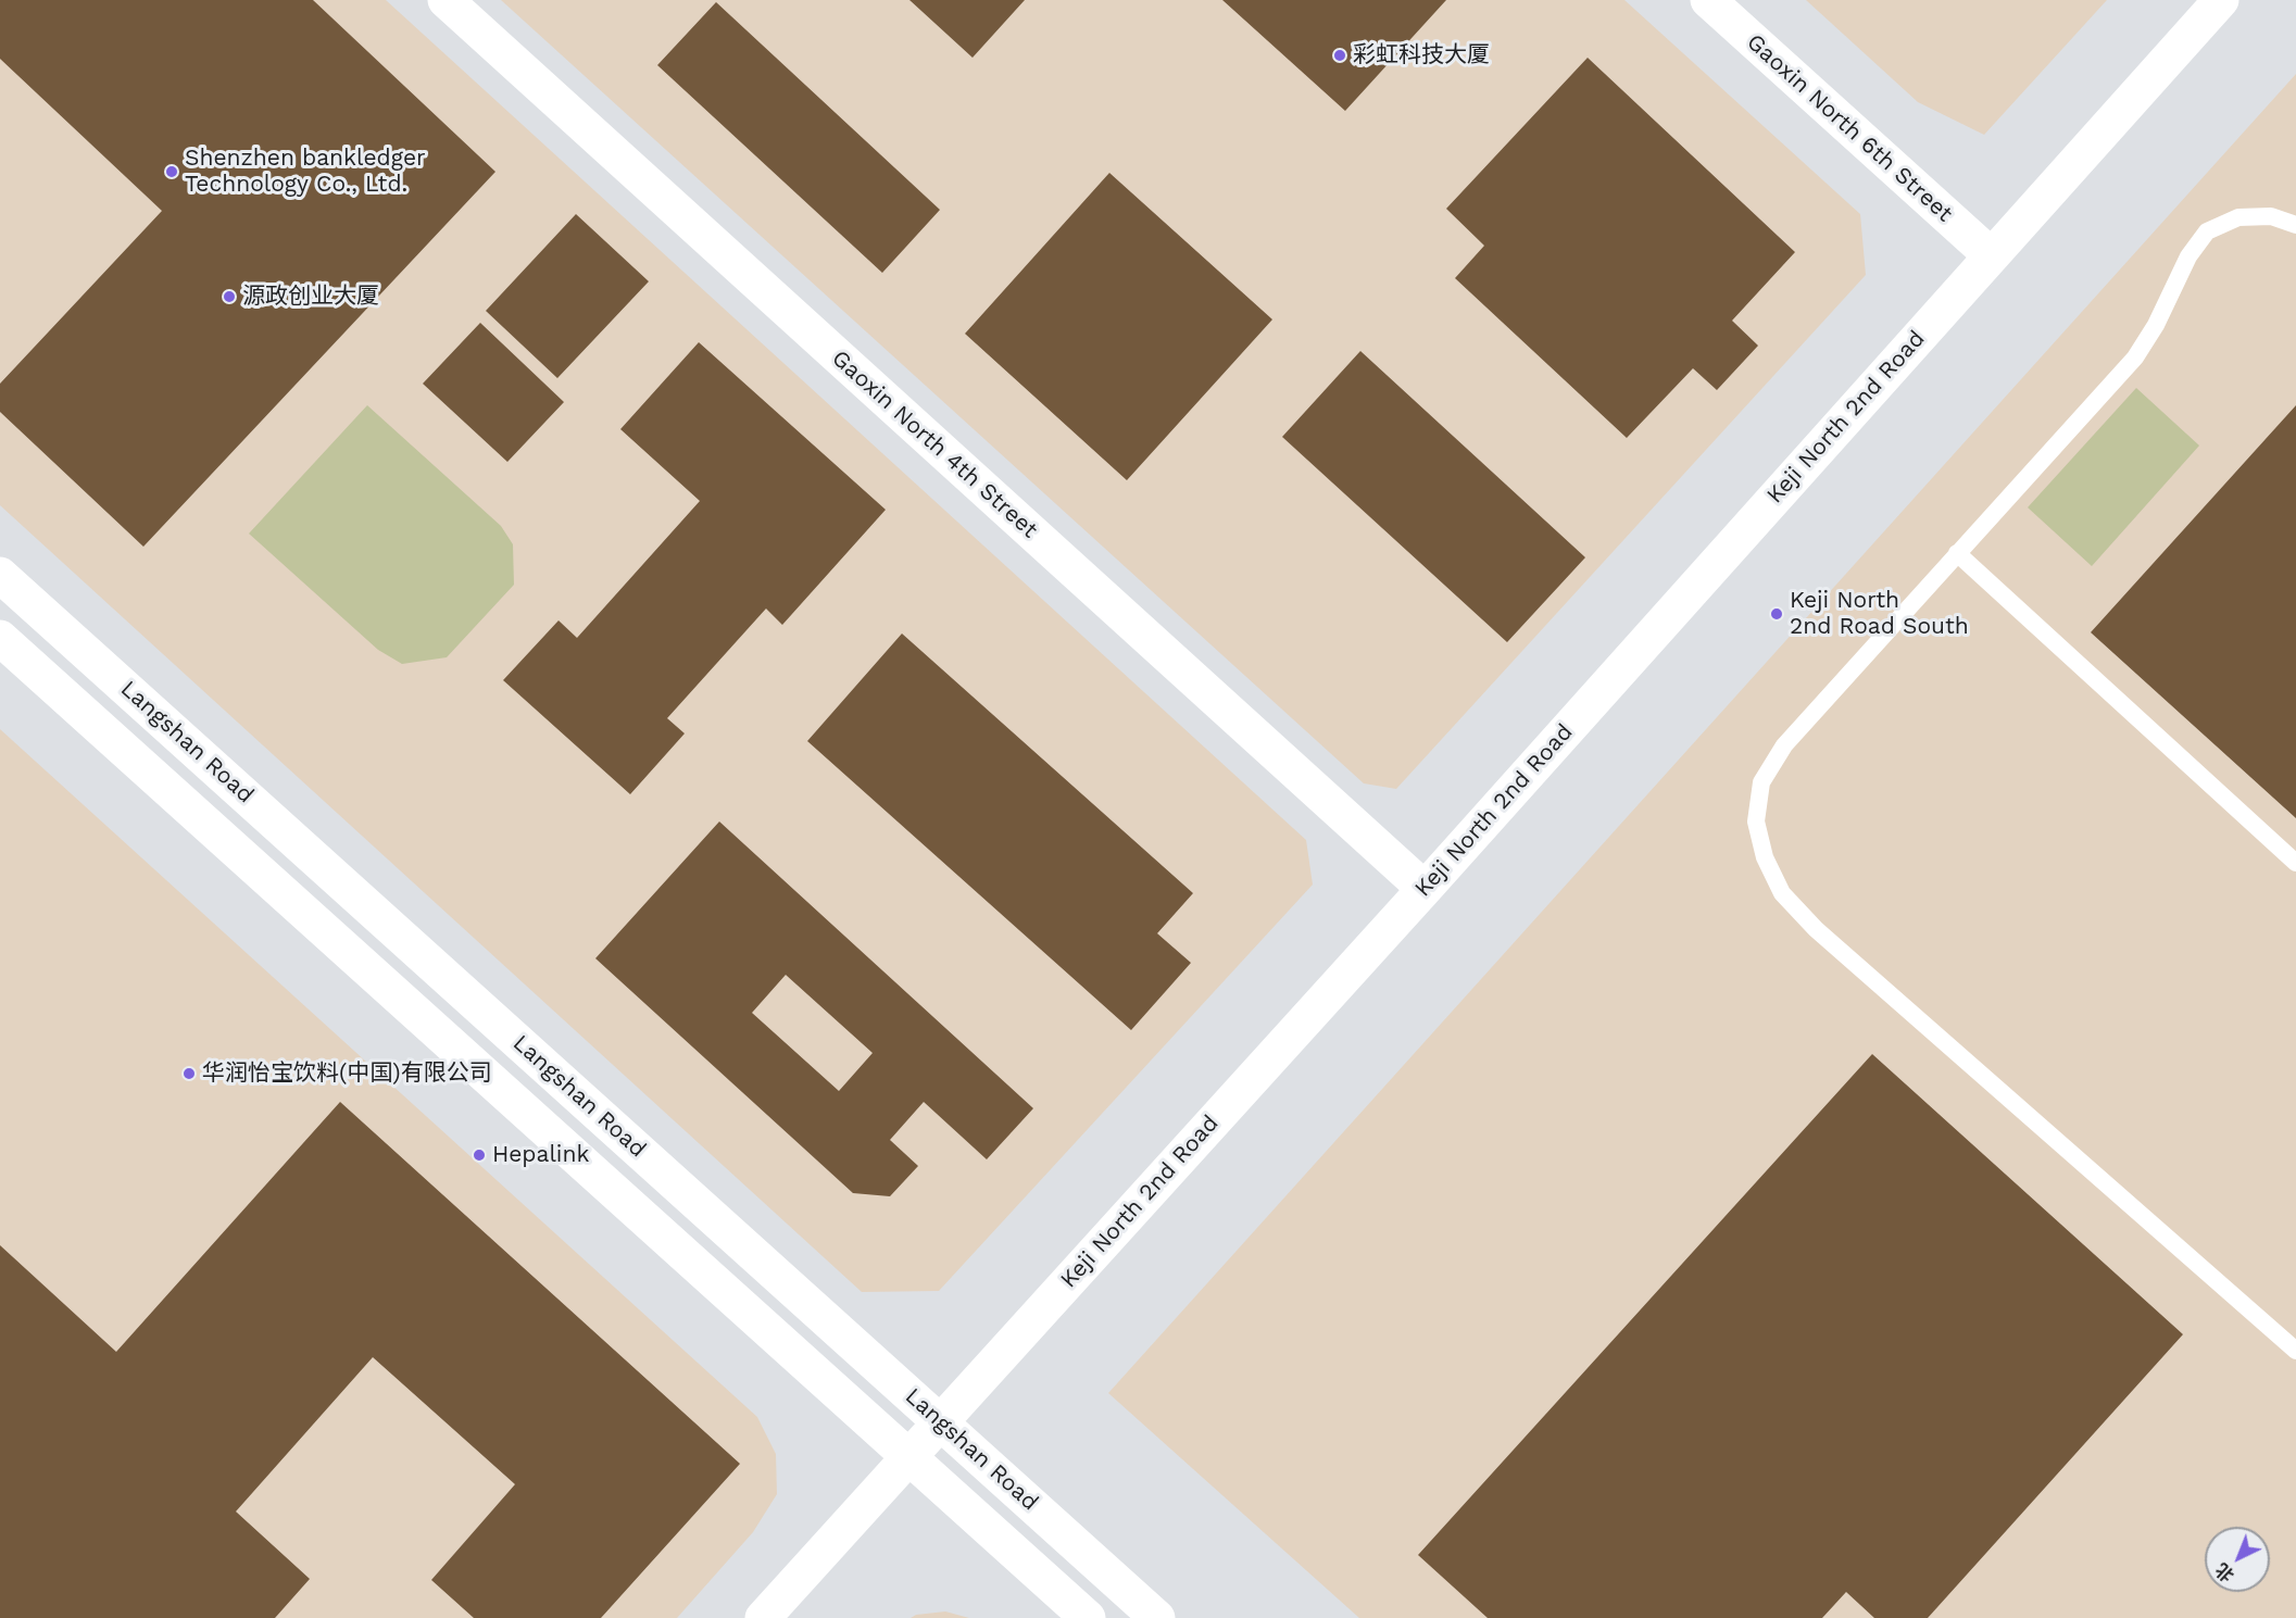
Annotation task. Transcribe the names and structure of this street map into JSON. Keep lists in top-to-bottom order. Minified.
{"streets":{"street":["Gaoxin North 6th Street","Keji North 2nd Road","Gaoxin North 4th Street","Langshan Road"]},"crossings":[["Gaoxin North 6th Street","Keji North 2nd Road"],["Keji North 2nd Road","Gaoxin North 4th Street"],["Keji North 2nd Road","Langshan Road"]],"places":["彩虹科技大厦","Shenzhen bankledger Technology Co., Ltd.","源政创业大厦","Keji North 2nd Road South","华润怡宝饮料(中国)有限公司","Hepalink"],"north":"bottom left"}
